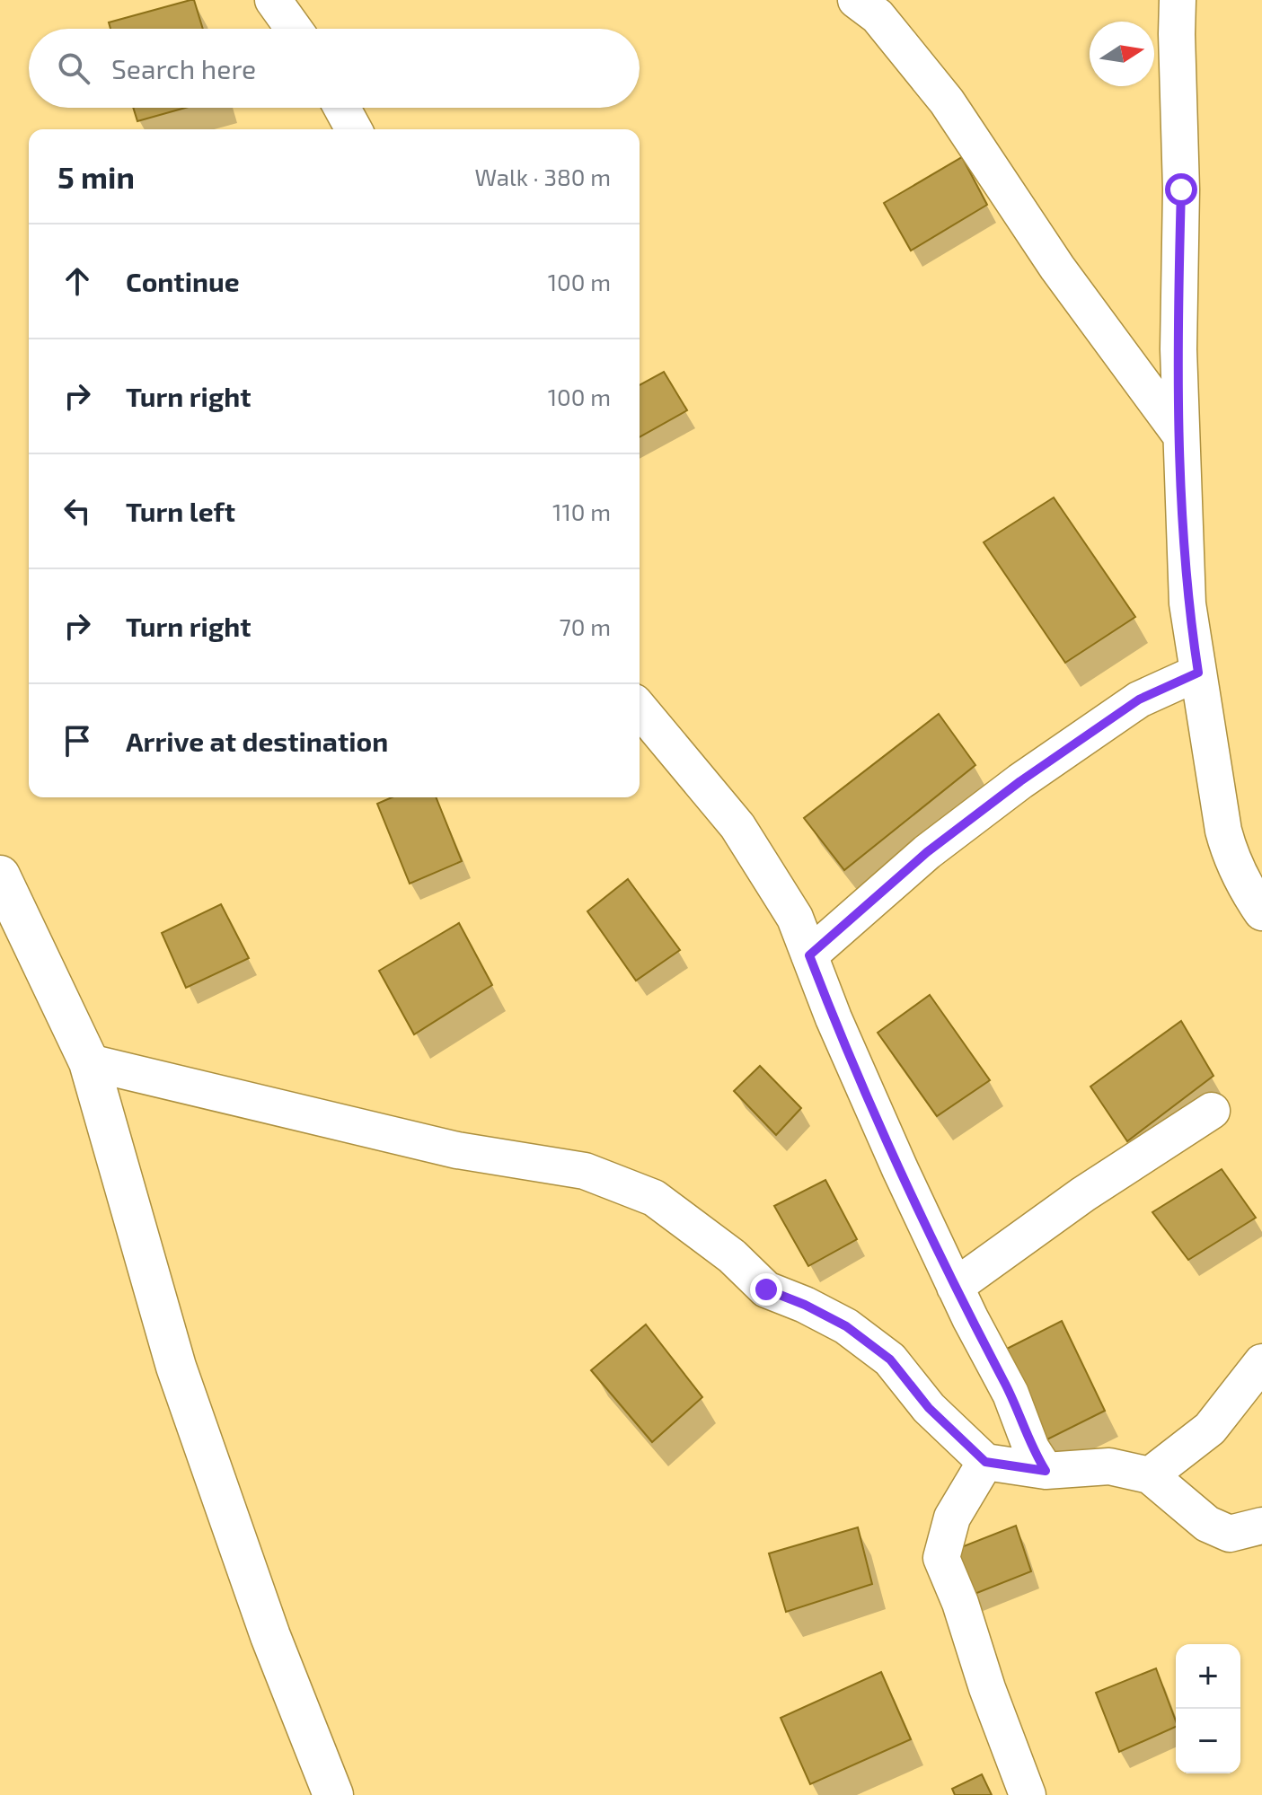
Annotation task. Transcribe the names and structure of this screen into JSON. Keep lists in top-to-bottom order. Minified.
{"north":"right","page":{"search":"Search here","heading":["5 min","Walk · 380 m"],"list":[["Continue","100 m"],["Turn right","100 m"],["Turn left","110 m"],["Turn right","70 m"],"Arrive at destination"],"map_buttons":["+","−"]}}
